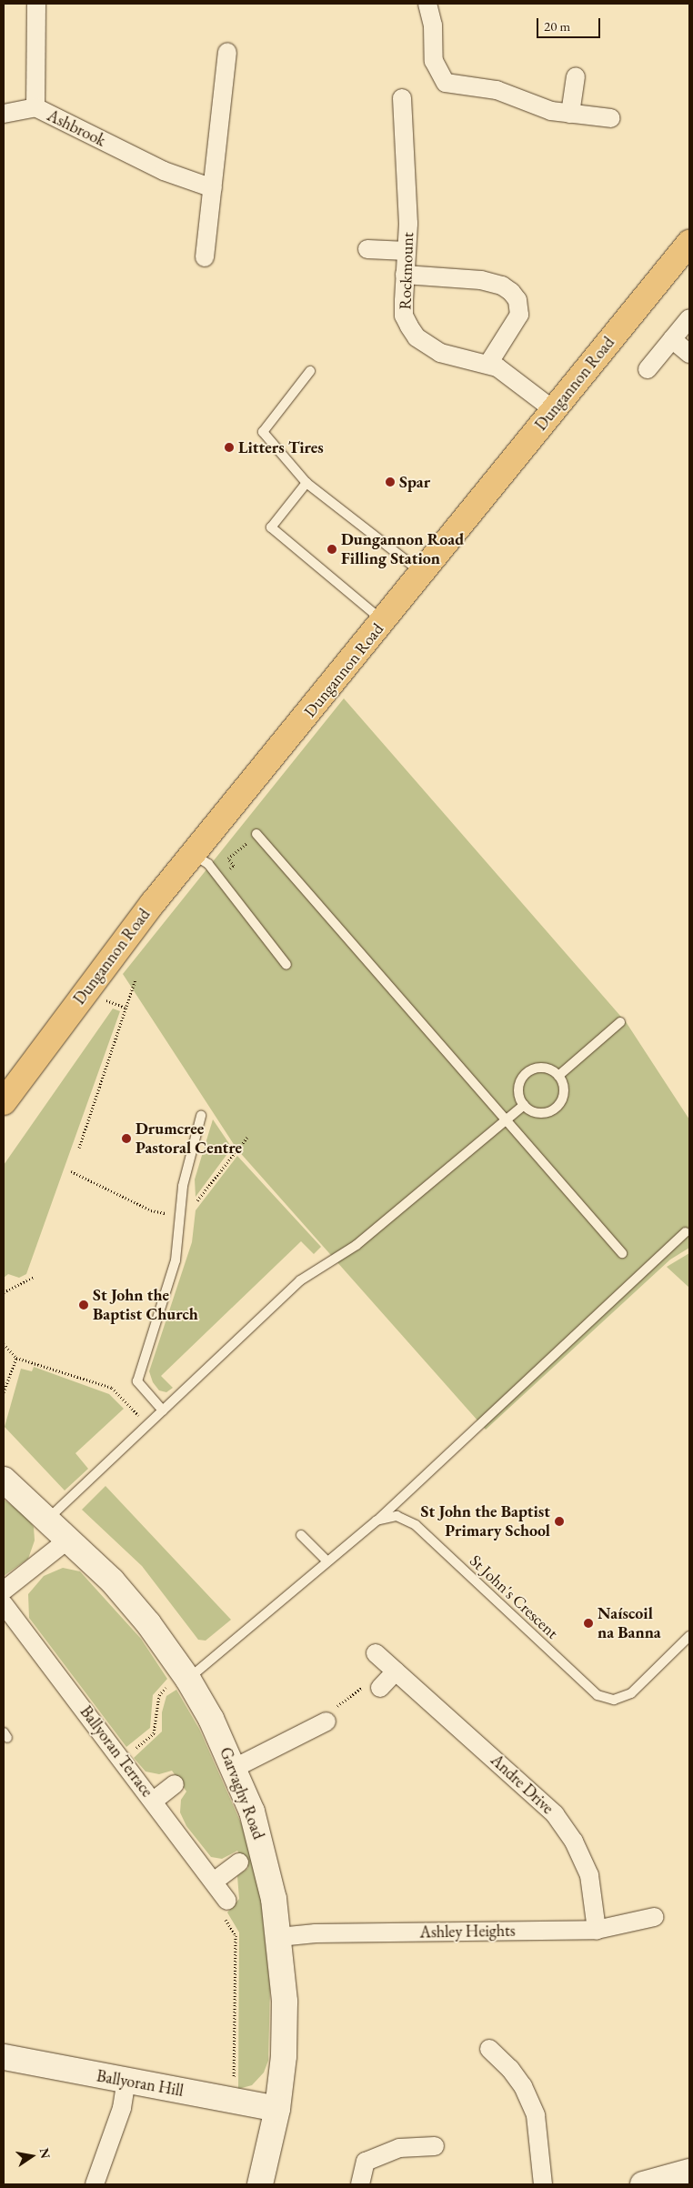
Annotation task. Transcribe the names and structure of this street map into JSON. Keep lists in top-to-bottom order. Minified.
{"streets":{"main road":["Dungannon Road","Garvaghy Road","Ballyoran Hill"],"street":["Ashbrook","Rockmount","Ballyoran Terrace","Andre Drive","Ashley Heights"],"lane":["St John's Crescent"]},"crossings":[["Rockmount","Dungannon Road"],["St John's Crescent","Garvaghy Road"],["Andre Drive","Ashley Heights"],["Garvaghy Road","Ashley Heights"],["Garvaghy Road","Ballyoran Hill"]],"places":["Litters Tires","Spar","Dungannon Road Filling Station","Drumcree Pastoral Centre","St John the Baptist Church","St John the Baptist Primary School","Naíscoil na Banna"],"scale_bar":"20 m","north":"right"}
